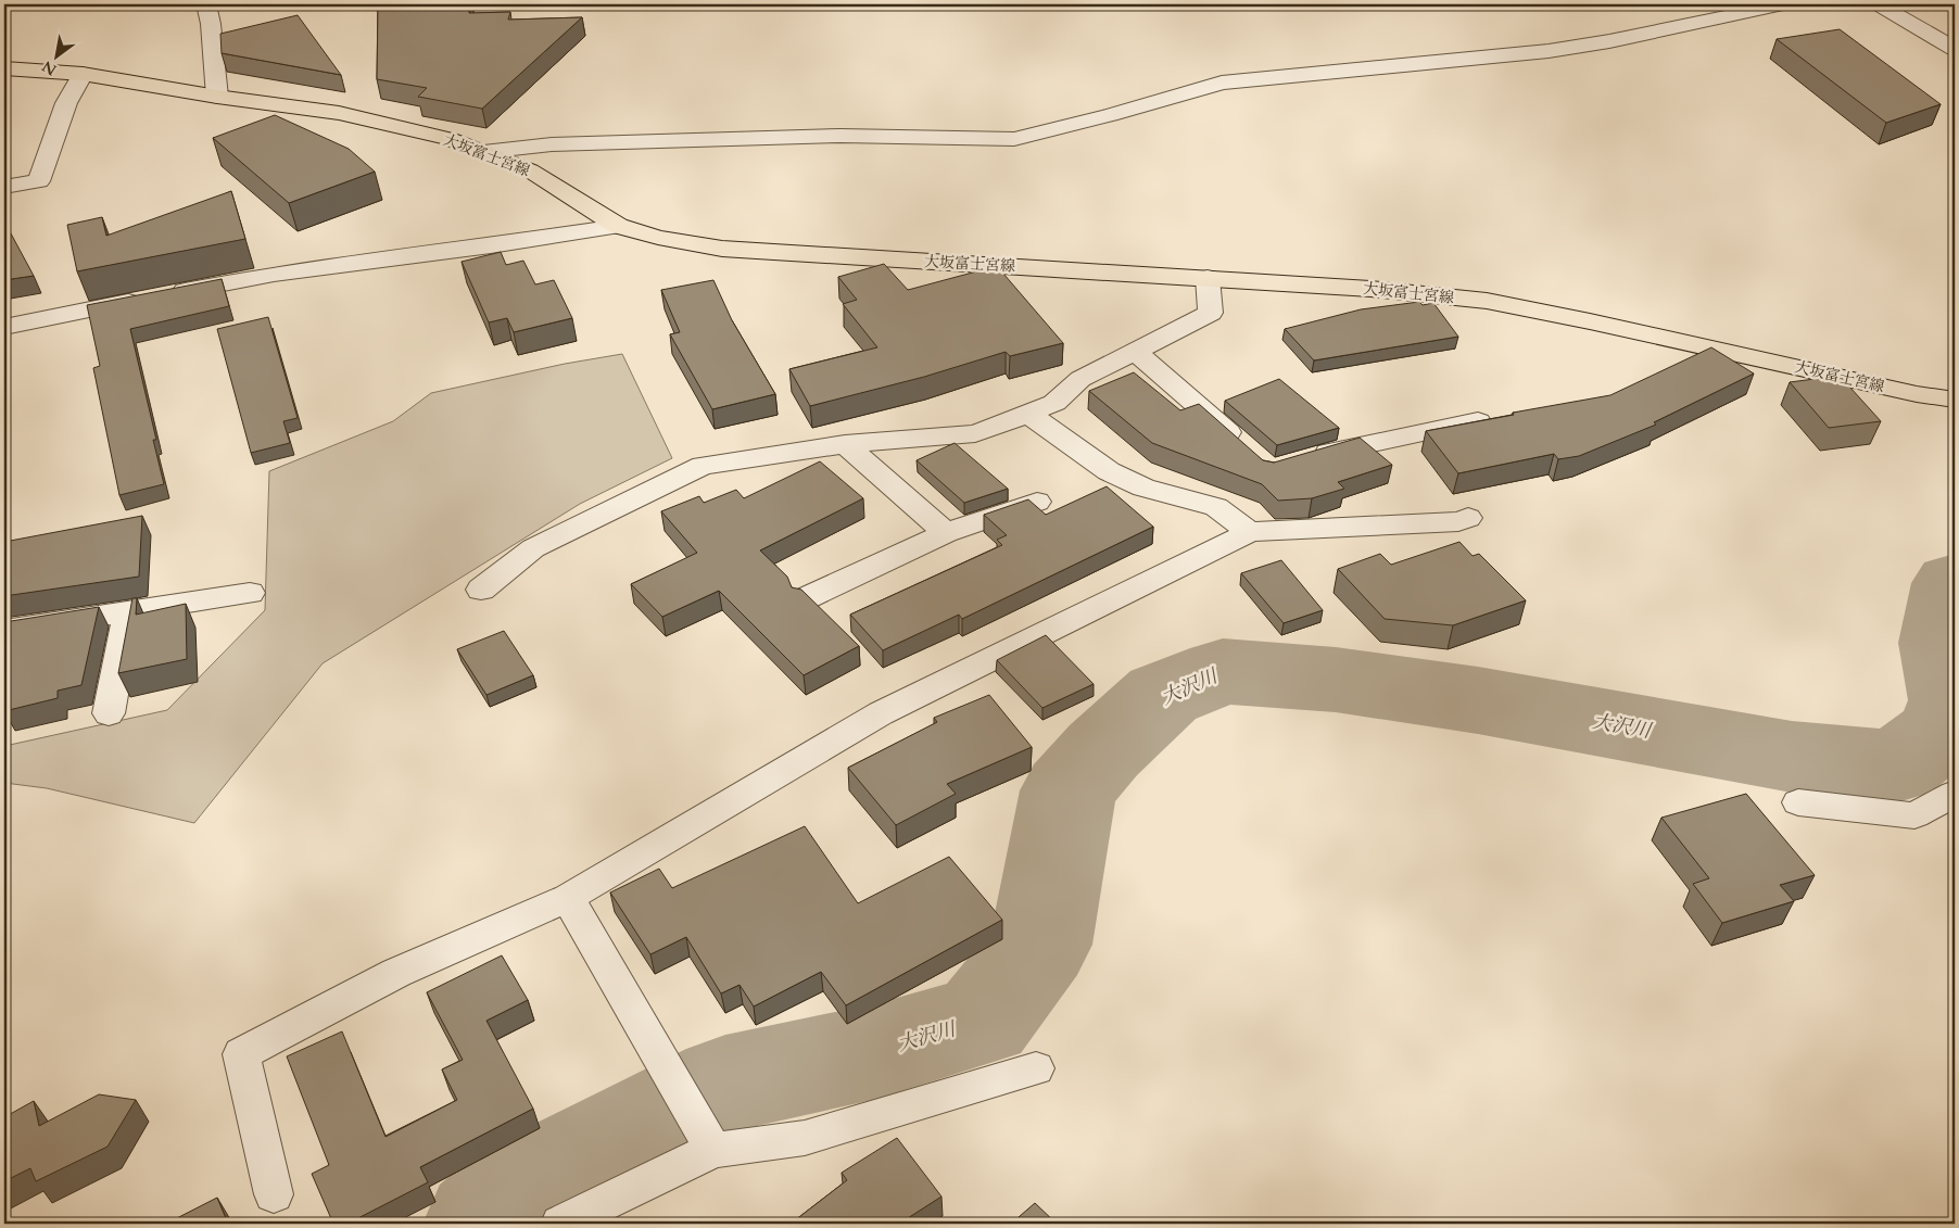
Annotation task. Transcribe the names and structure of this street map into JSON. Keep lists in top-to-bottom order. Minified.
{"streets":{"main road":["大坂富士宮線"]},"water":["大沢川"],"north":"bottom left"}
